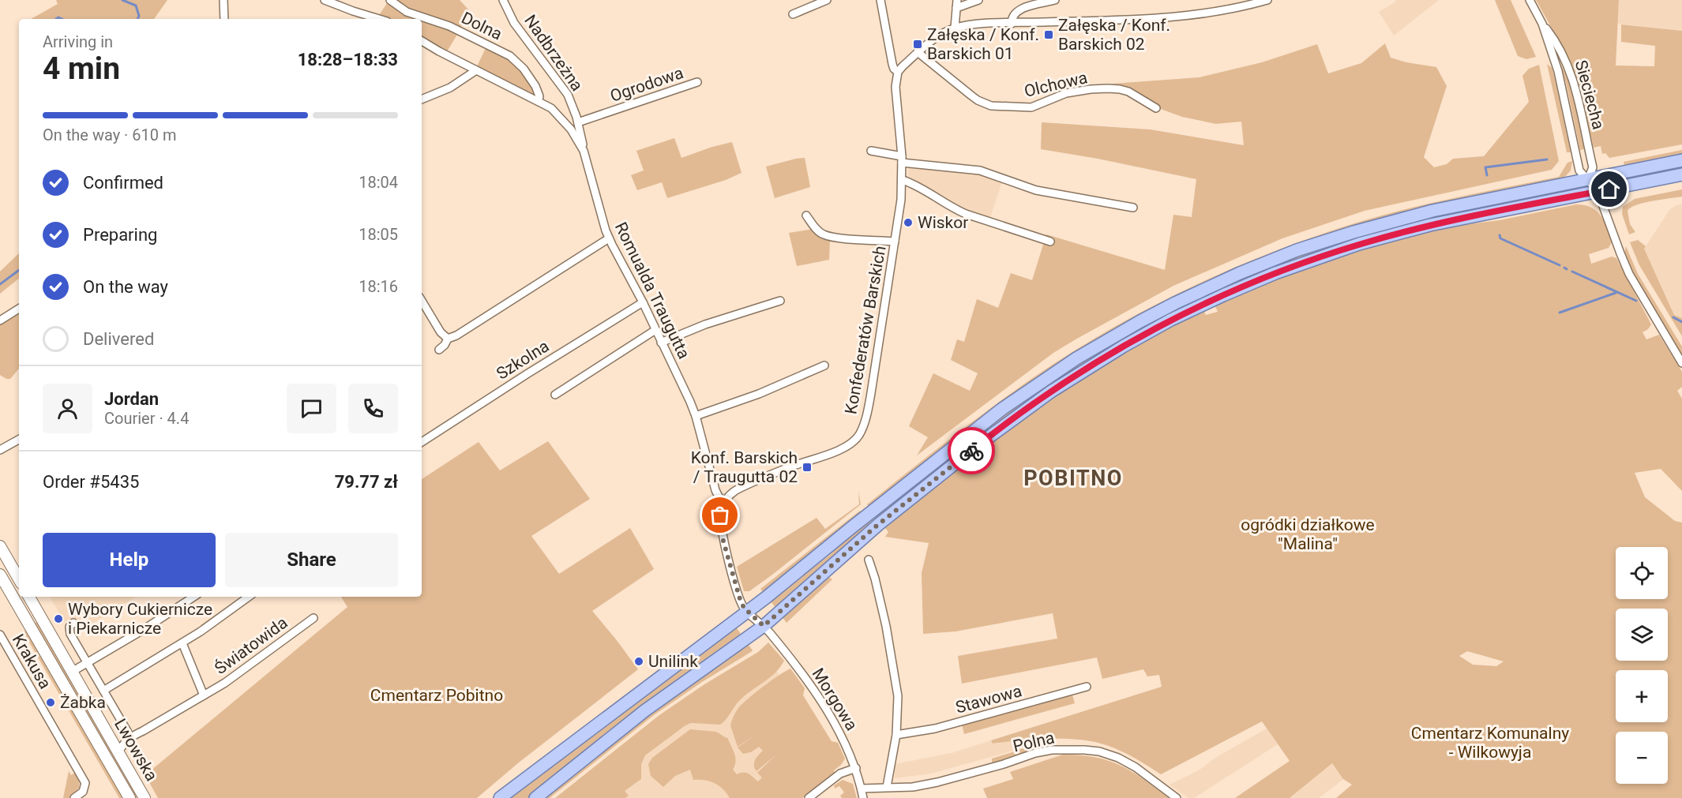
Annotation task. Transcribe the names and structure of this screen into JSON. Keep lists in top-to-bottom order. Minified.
{"streets":{"main road":["Lwowska"],"street":["Dolna","Nadbrzeżna","Ogrodowa","Olchowa","Sieciecha","Romualda Traugutta","Konfederatów Barskich","Szkolna","Światowida","Krakusa","Morgowa","Stawowa","Polna"]},"crossings":[["Dolna","Romualda Traugutta"],["Nadbrzeżna","Ogrodowa"],["Nadbrzeżna","Romualda Traugutta"],["Romualda Traugutta","Konfederatów Barskich"],["Romualda Traugutta","Szkolna"],["Światowida","Lwowska"],["Morgowa","Polna"]],"districts":["POBITNO"],"parks":["ogródki działkowe \"Malina\"","Cmentarz Pobitno","Cmentarz Komunalny - Wilkowyja"],"places":{"transit":["Załęska / Konf. Barskich 02","Załęska / Konf. Barskich 01","Konf. Barskich / Traugutta 02"],"other":["Wiskor","Wybory Cukiernicze i Piekarnicze","Unilink","Żabka"]},"page":{"heading":["4 min","Arriving in","18:28–18:33"],"panel":["Jordan","Courier · 4.4","Order #5435","79.77 zł"],"bar":"On the way · 610 m","list":[["Confirmed","18:04"],["Preparing","18:05"],["On the way","18:16"],"Delivered"],"buttons":["Help","Share"],"map_buttons":["+","−"]}}
